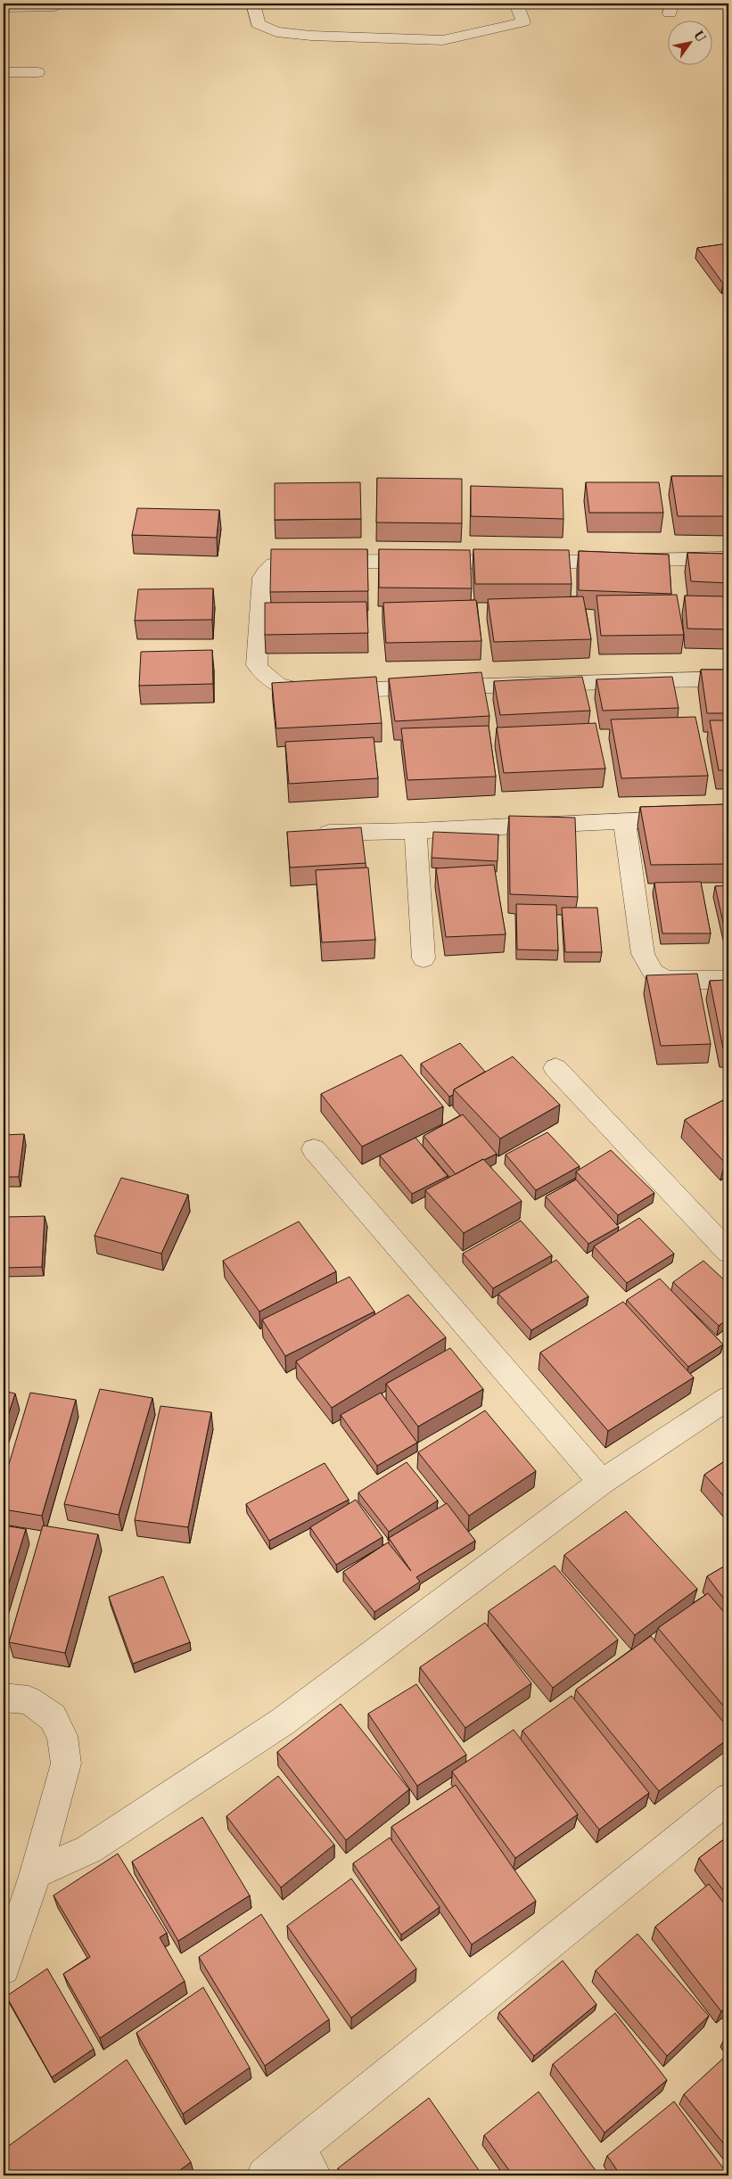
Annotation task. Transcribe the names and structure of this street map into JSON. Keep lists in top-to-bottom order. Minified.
{"north":"top right"}
